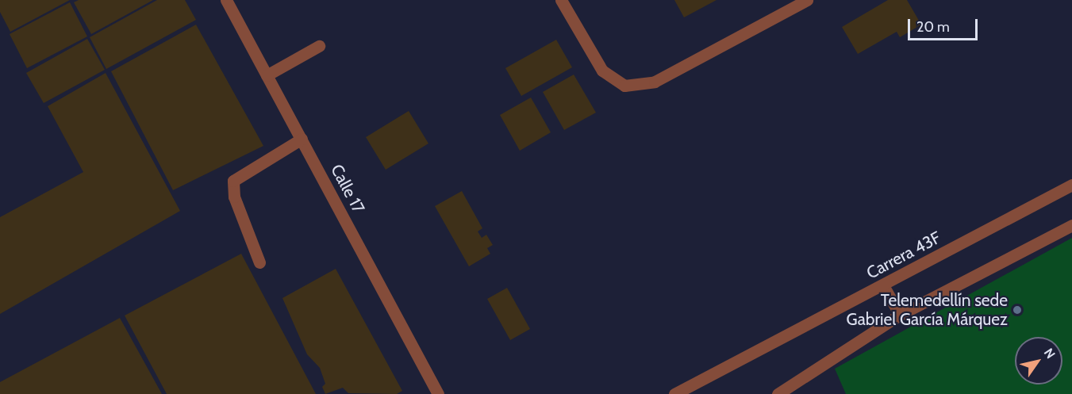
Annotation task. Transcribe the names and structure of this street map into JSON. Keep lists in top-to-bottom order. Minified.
{"streets":{"street":["Calle 17","Carrera 43F"]},"places":["Telemedellín sede Gabriel García Márquez"],"scale_bar":"20 m","north":"top right"}
